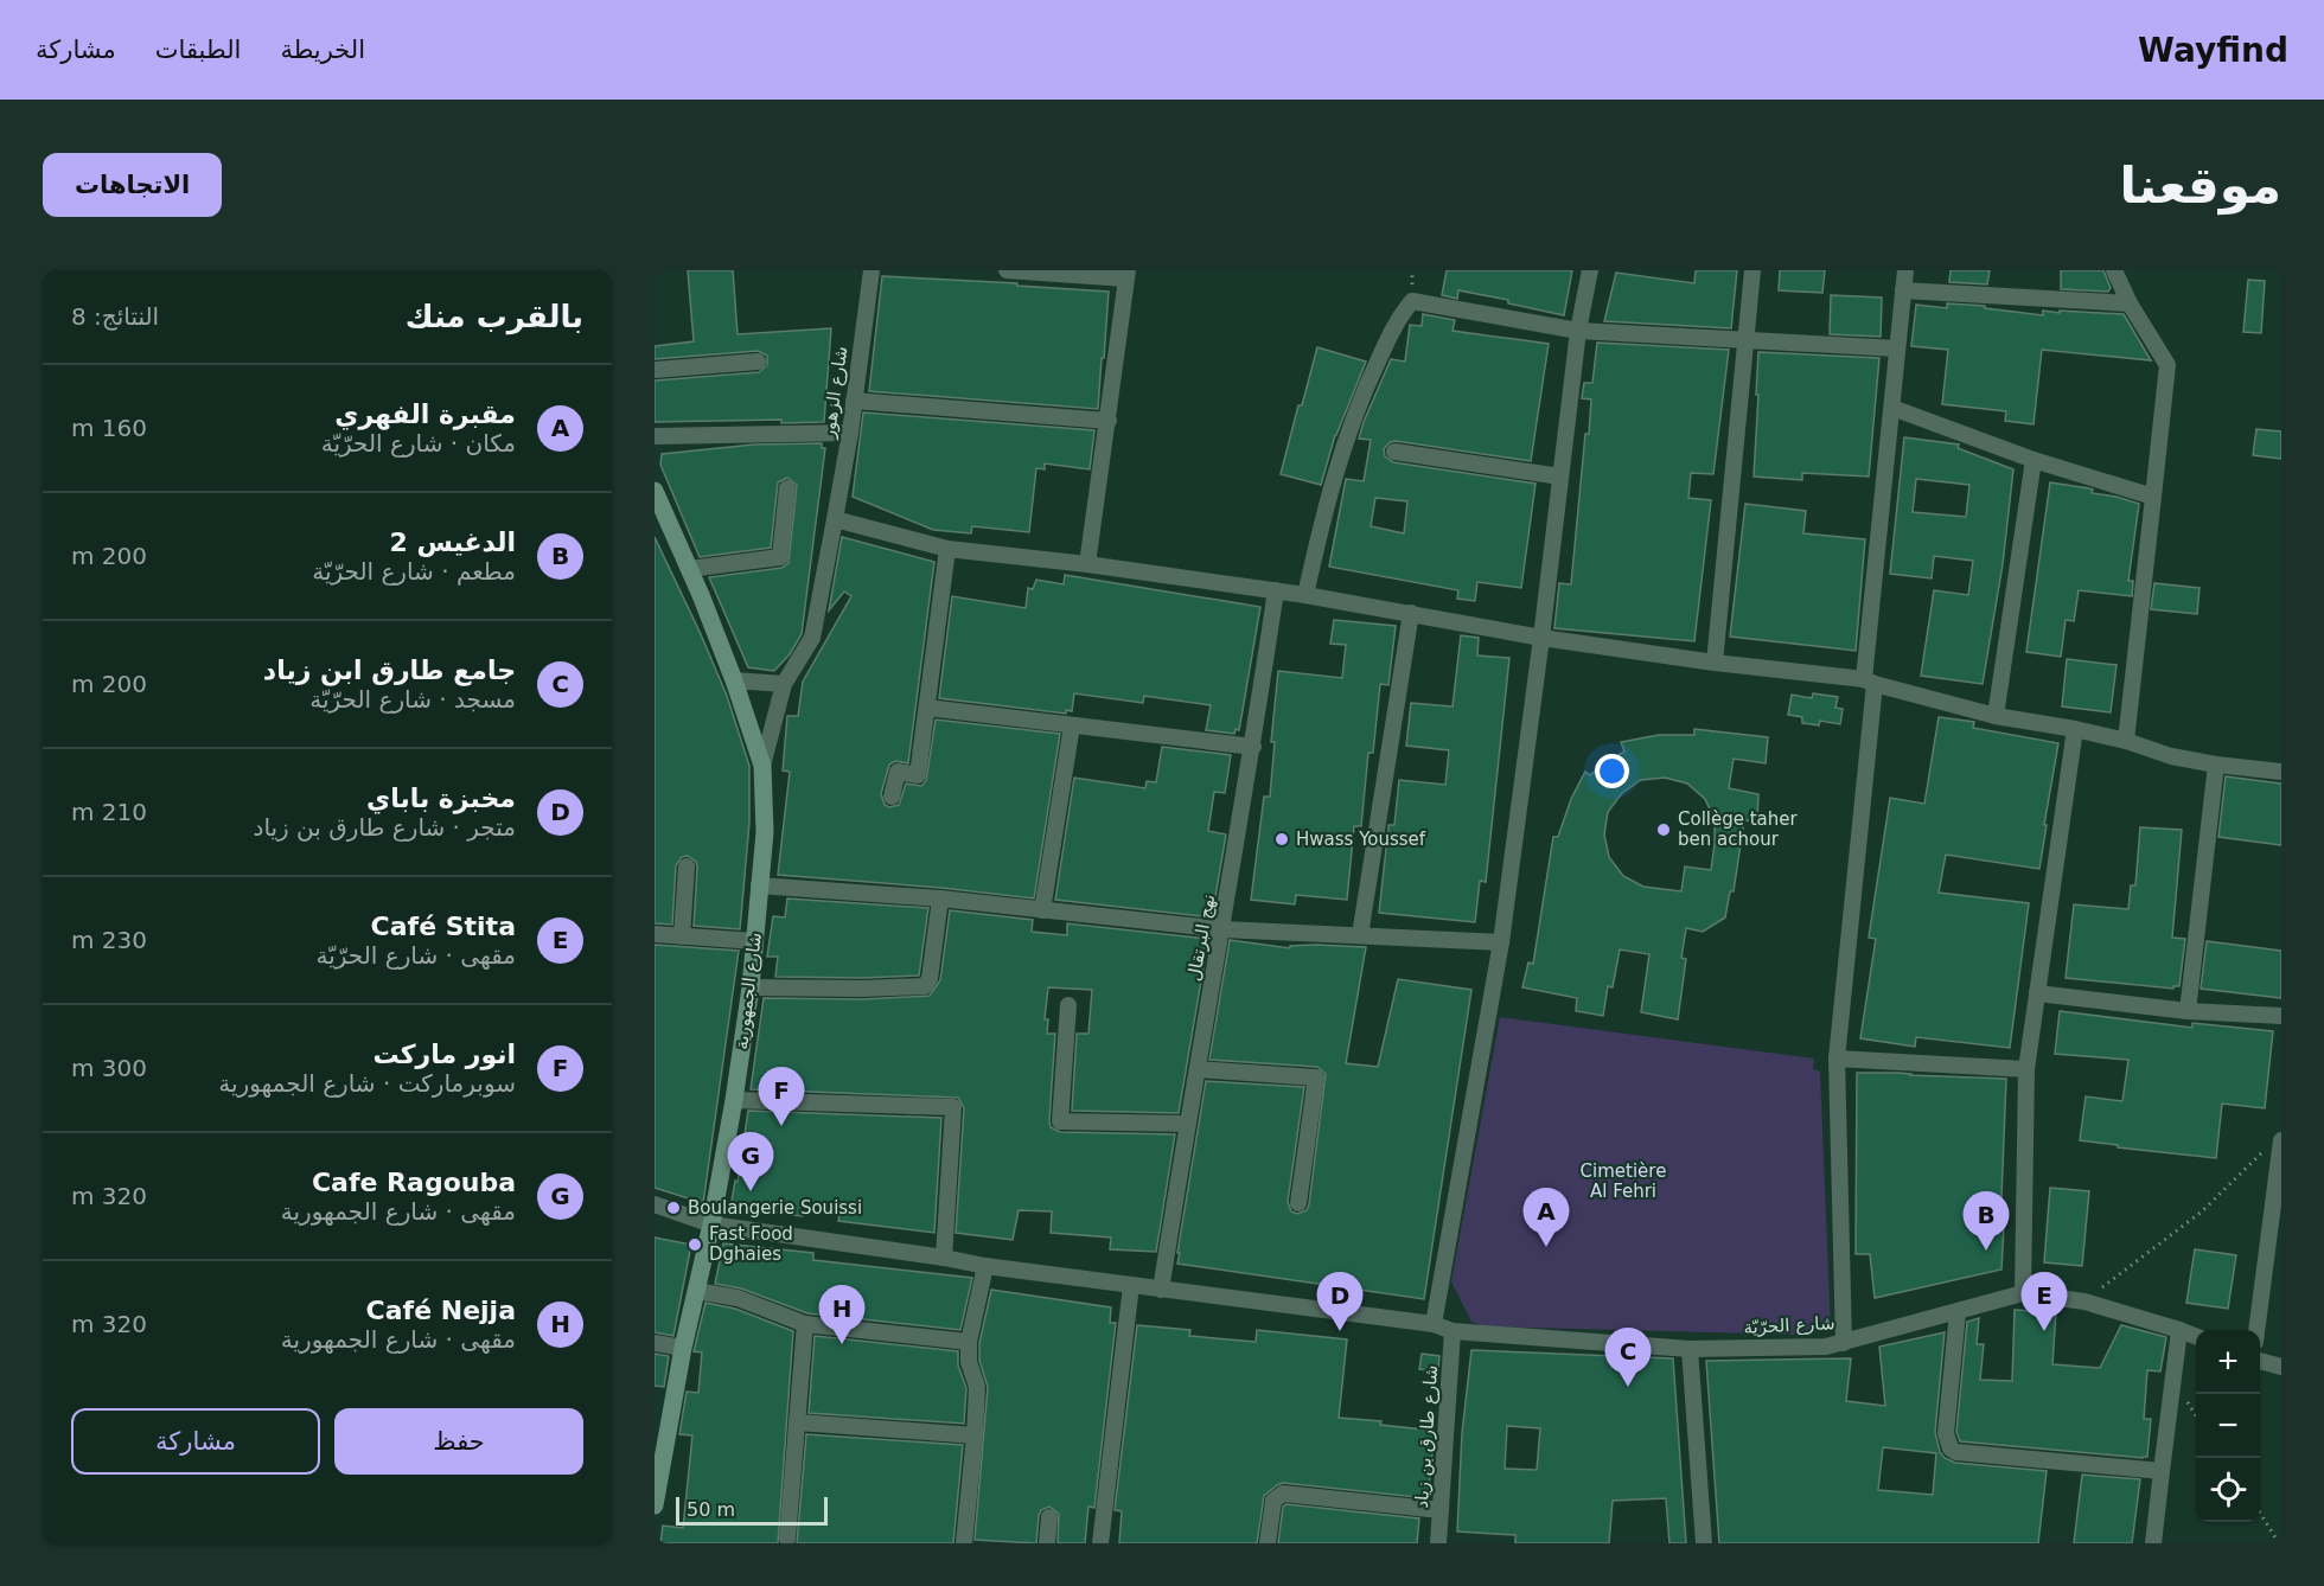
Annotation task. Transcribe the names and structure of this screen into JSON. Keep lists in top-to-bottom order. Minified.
{"streets":{"street":["شارع الزهور","نهج البرتقال","شارع الجمهورية","شارع الحرّيّة","شارع طارق بن زياد"]},"crossings":[["شارع الزهور","شارع الجمهورية"],["نهج البرتقال","شارع الحرّيّة"],["شارع الجمهورية","شارع الحرّيّة"],["شارع الحرّيّة","شارع طارق بن زياد"]],"parks":["Cimetière Al Fehri"],"places":["Collège taher ben achour","Hwass Youssef","Boulangerie Souissi","Fast Food Dghaies"],"scale_bar":"50 m","page":{"header":"Wayfind","nav":["الخريطة","الطبقات","مشاركة"],"buttons":["الاتجاهات",["حفظ","مشاركة"]],"title":"موقعنا","heading":["بالقرب منك","النتائج: 8"],"list":[{"mark":"A","name":"مقبرة الفهري","note":"مكان · شارع الحرّيّة","value":"160 m"},{"mark":"B","name":"الدغيس 2","note":"مطعم · شارع الحرّيّة","value":"200 m"},{"mark":"C","name":"جامع طارق ابن زياد","note":"مسجد · شارع الحرّيّة","value":"200 m"},{"mark":"D","name":"مخبزة باباي","note":"متجر · شارع طارق بن زياد","value":"210 m"},{"mark":"E","name":"Café Stita","note":"مقهى · شارع الحرّيّة","value":"230 m"},{"mark":"F","name":"انور ماركت","note":"سوبرماركت · شارع الجمهورية","value":"300 m"},{"mark":"G","name":"Cafe Ragouba","note":"مقهى · شارع الجمهورية","value":"320 m"},{"mark":"H","name":"Café Nejja","note":"مقهى · شارع الجمهورية","value":"320 m"}],"pins":["F","G","A","B","D","E","H","C"],"map_buttons":["+","−"],"scale":"50 m"}}
